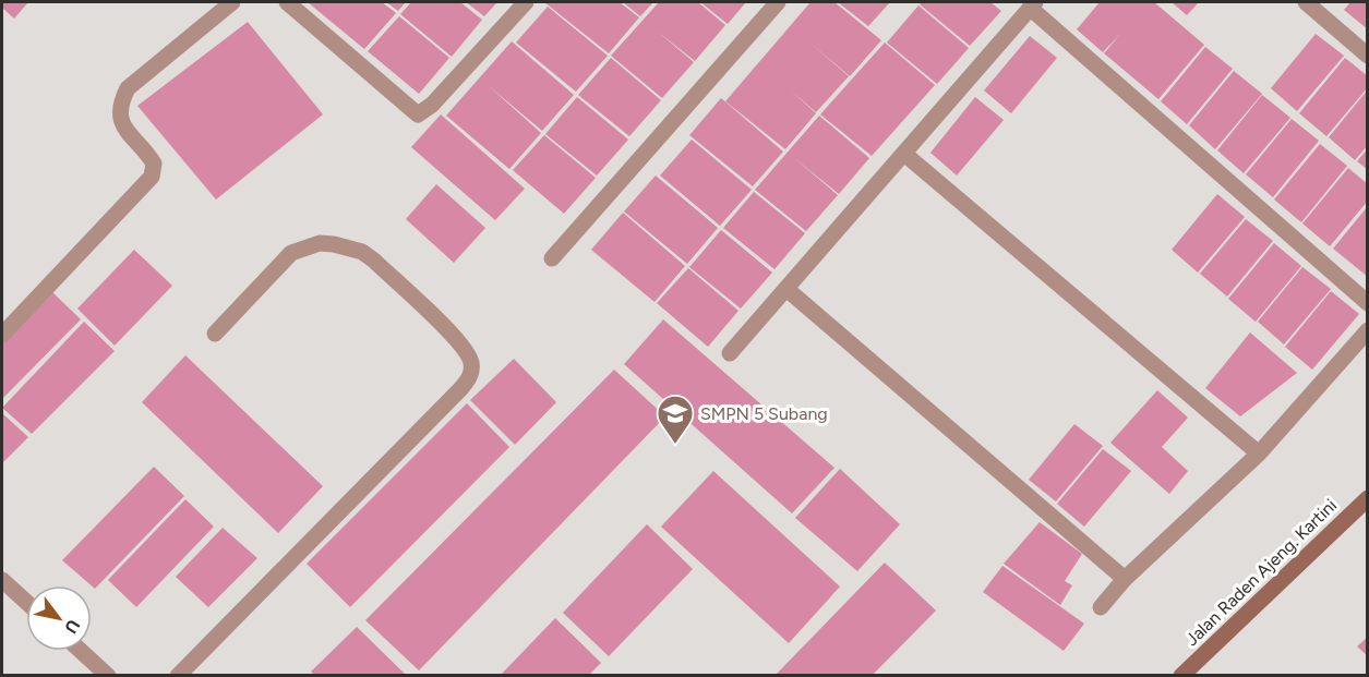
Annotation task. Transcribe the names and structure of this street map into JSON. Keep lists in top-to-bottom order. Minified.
{"streets":{"main road":["Jalan Raden Ajeng. Kartini"]},"places":{"school or university":["SMPN 5 Subang"]},"north":"bottom right"}
